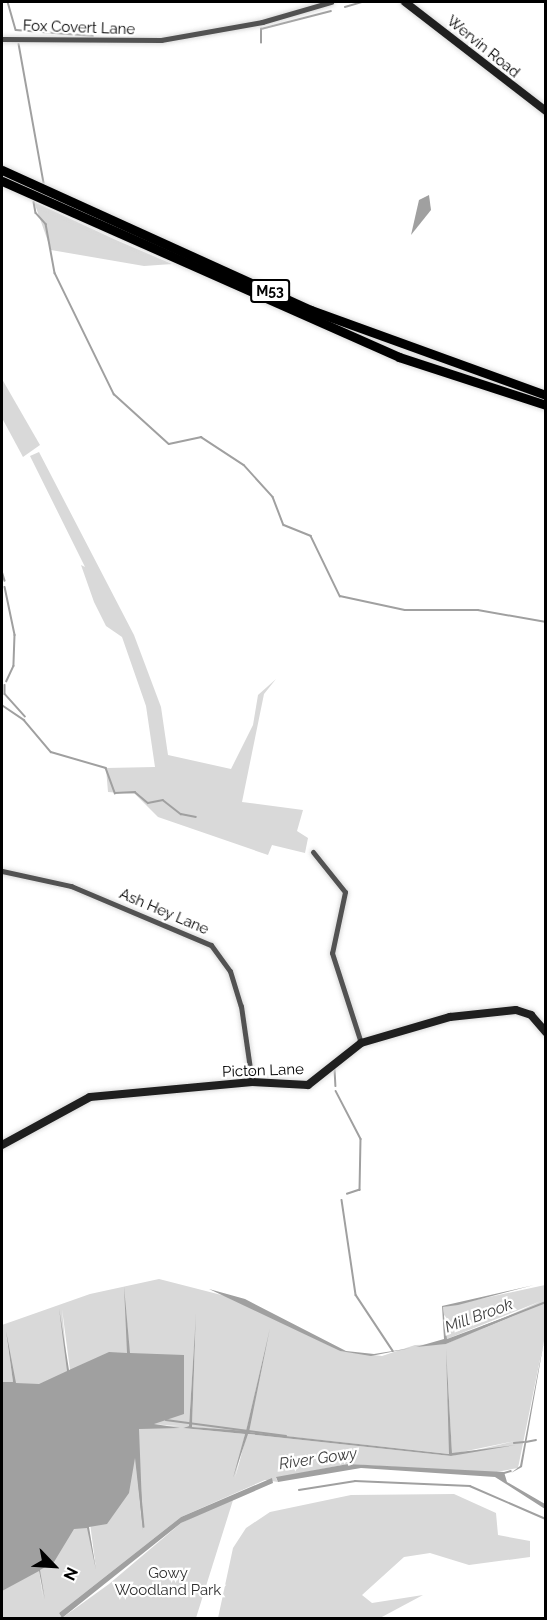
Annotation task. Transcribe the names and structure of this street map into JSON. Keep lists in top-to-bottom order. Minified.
{"streets":{"highway":["M53"],"street":["Fox Covert Lane","Wervin Road","Ash Hey Lane","Picton Lane"]},"crossings":[["Ash Hey Lane","Picton Lane"]],"water":["Mill Brook","River Gowy"],"parks":["Gowy Woodland Park"],"north":"bottom right"}
